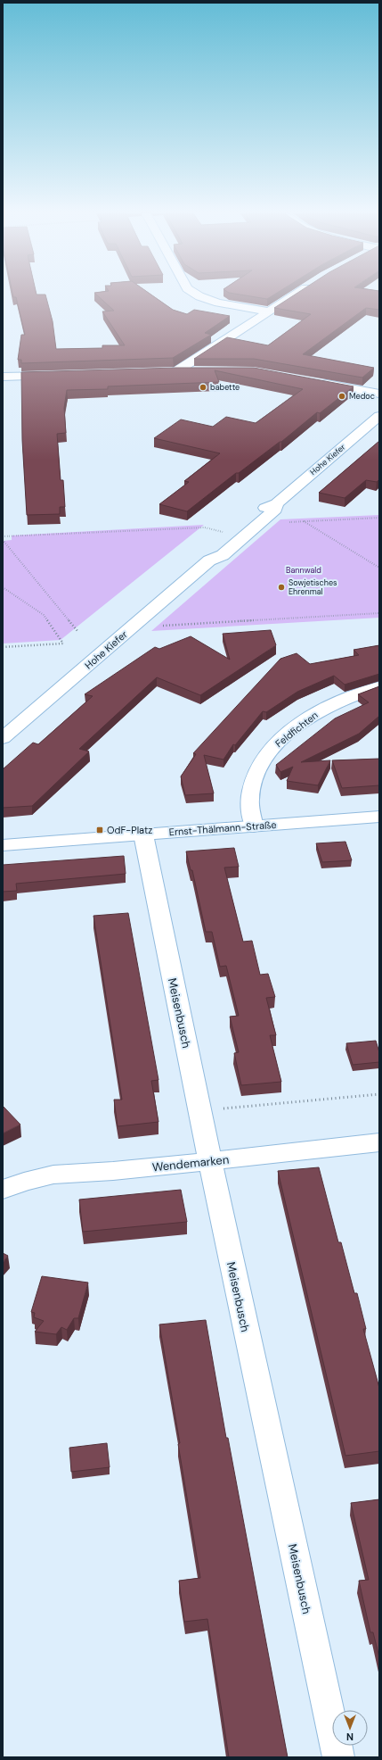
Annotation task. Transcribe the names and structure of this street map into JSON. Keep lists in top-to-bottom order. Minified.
{"streets":{"street":["Hohe Kiefer","Feldfichten","Ernst-Thälmann-Straße","Meisenbusch","Wendemarken"]},"crossings":[["Feldfichten","Ernst-Thälmann-Straße"],["Ernst-Thälmann-Straße","Meisenbusch"],["Meisenbusch","Wendemarken"]],"parks":["Bannwald"],"places":{"other":["babette","Medoc","Sowjetisches Ehrenmal"],"transit":["OdF-Platz"]},"north":"bottom"}
